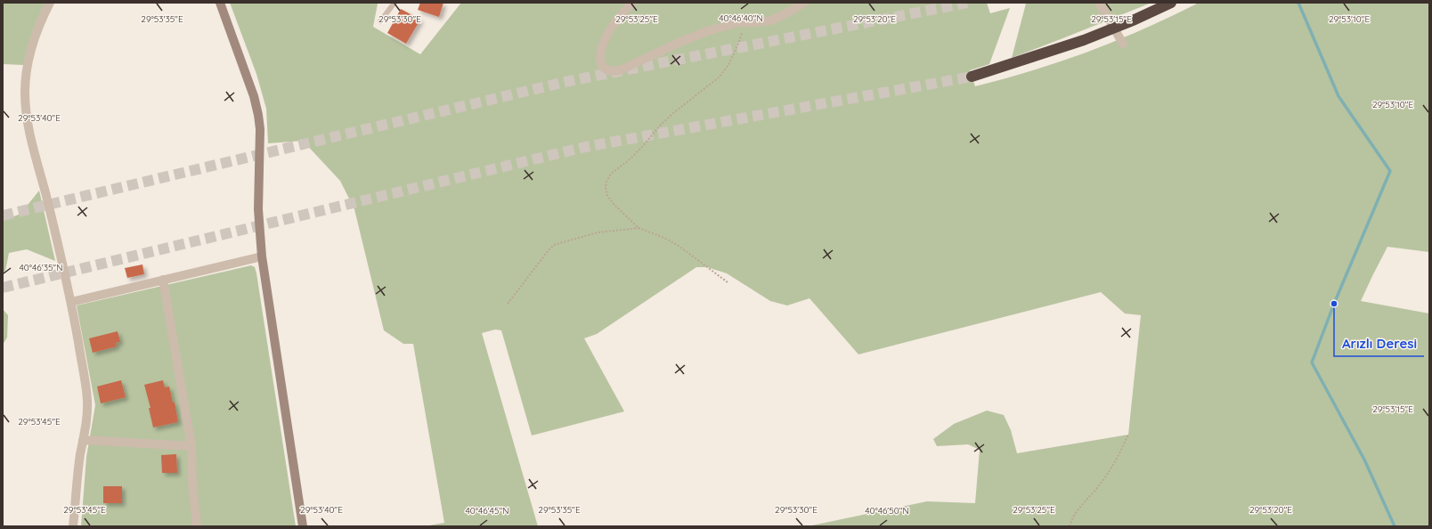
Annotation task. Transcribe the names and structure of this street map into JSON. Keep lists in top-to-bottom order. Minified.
{"places":["Arızlı Deresi"],"coordinates":["40°46'40\"N","29°53'35\"E","29°53'30\"E","29°53'25\"E","29°53'20\"E","29°53'15\"E","29°53'10\"E","29°53'40\"E","40°46'35\"N","29°53'45\"E","40°46'45\"N","40°46'50\"N"]}
